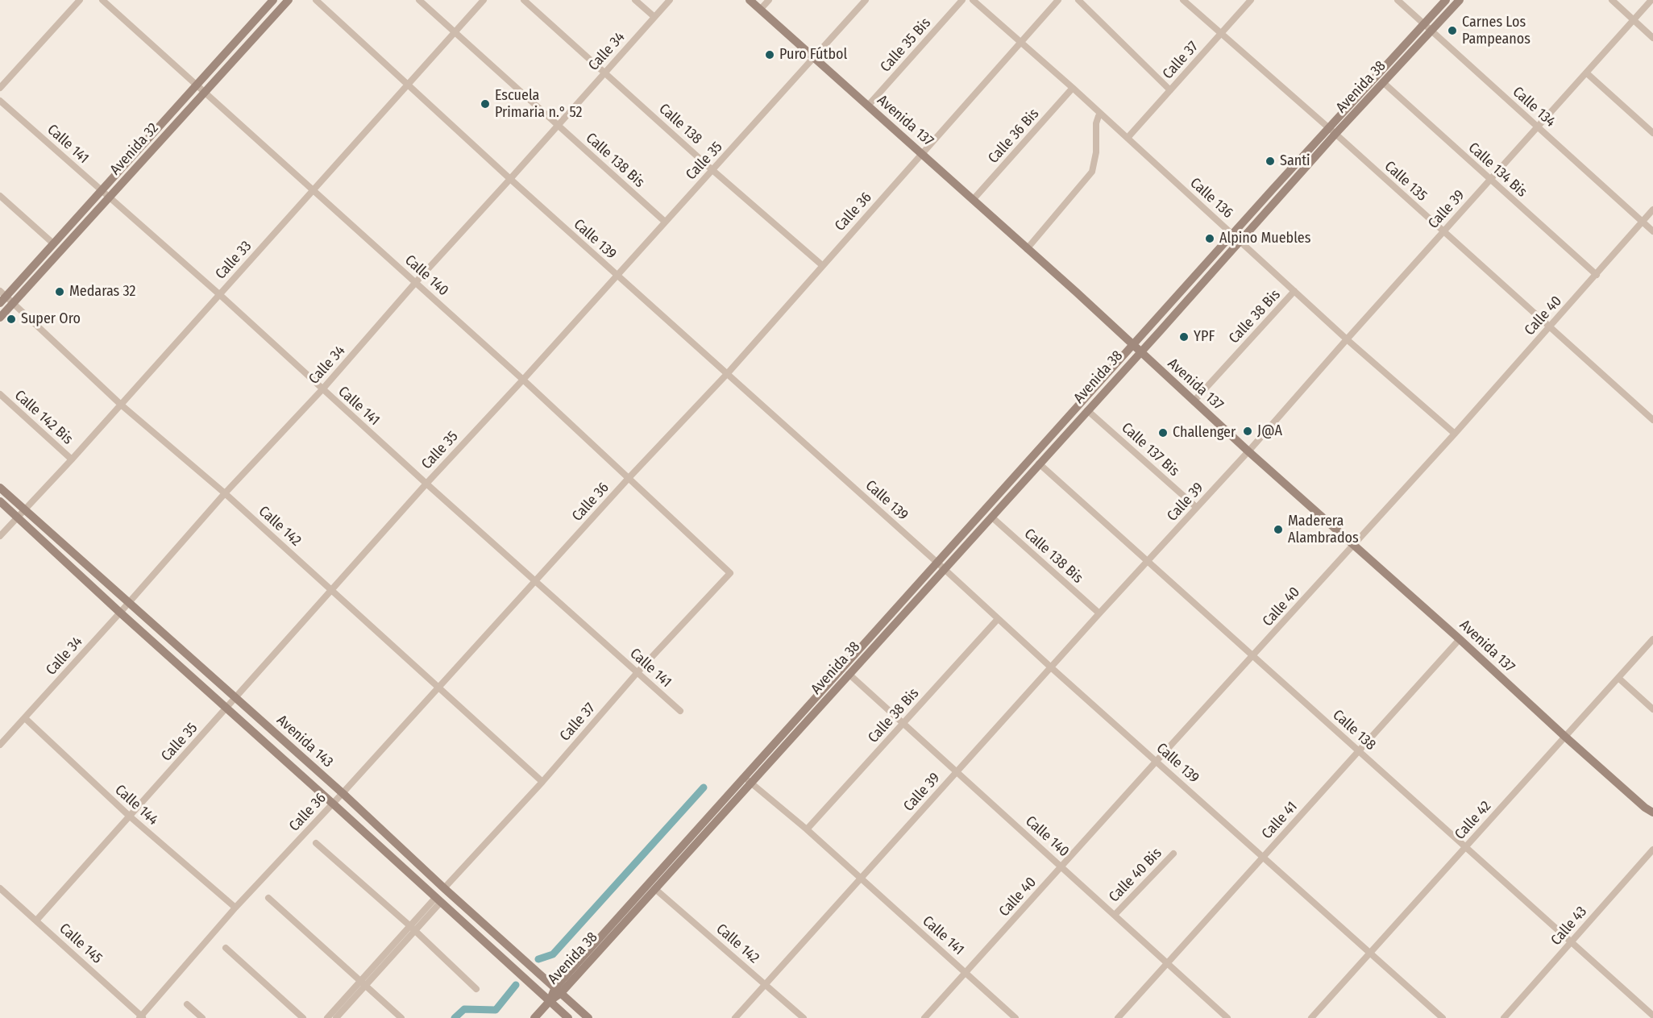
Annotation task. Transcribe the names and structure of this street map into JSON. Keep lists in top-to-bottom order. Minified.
{"streets":{"main road":["Avenida 38","Avenida 137","Avenida 32","Avenida 143"],"street":["Calle 35 Bis","Calle 34","Calle 37","Calle 134","Calle 138","Calle 36 Bis","Calle 141","Calle 138 Bis","Calle 35","Calle 134 Bis","Calle 135","Calle 136","Calle 39","Calle 36","Calle 139","Calle 33","Calle 140","Calle 40","Calle 38 Bis","Calle 142 Bis","Calle 137 Bis","Calle 142","Calle 144","Calle 41","Calle 42","Calle 40 Bis","Calle 43","Calle 145"]},"crossings":[["Calle 35 Bis","Avenida 137"],["Calle 34","Calle 138"],["Calle 34","Calle 141"],["Calle 34","Calle 138 Bis"],["Calle 34","Calle 139"],["Calle 34","Calle 140"],["Calle 34","Calle 142"],["Calle 34","Avenida 143"],["Calle 34","Calle 144"],["Calle 37","Calle 141"],["Calle 37","Calle 135"],["Calle 37","Calle 136"],["Calle 37","Calle 140"],["Calle 37","Calle 142"],["Calle 37","Avenida 143"],["Avenida 38","Calle 134"],["Avenida 38","Avenida 137"],["Avenida 38","Calle 138"],["Avenida 38","Calle 141"],["Avenida 38","Calle 138 Bis"],["Avenida 38","Calle 134 Bis"],["Avenida 38","Calle 135"],["Avenida 38","Calle 136"],["Avenida 38","Calle 139"],["Avenida 38","Calle 140"],["Avenida 38","Calle 137 Bis"],["Avenida 38","Calle 142"],["Avenida 38","Avenida 143"],["Calle 134","Calle 39"],["Calle 134","Calle 40"],["Avenida 137","Calle 36 Bis"],["Avenida 137","Calle 35"],["Avenida 137","Calle 39"],["Avenida 137","Calle 36"],["Avenida 137","Calle 40"],["Avenida 137","Calle 38 Bis"],["Avenida 137","Calle 41"],["Avenida 137","Calle 42"],["Calle 138","Calle 35"],["Calle 138","Calle 39"],["Calle 138","Calle 36"],["Calle 138","Calle 40"],["Calle 138","Calle 41"],["Calle 138","Calle 42"],["Calle 138","Calle 43"],["Calle 36 Bis","Calle 136"],["Calle 141","Avenida 32"],["Calle 141","Calle 35"],["Calle 141","Calle 39"],["Calle 141","Calle 36"],["Calle 141","Calle 33"],["Calle 141","Calle 40"],["Calle 141","Calle 38 Bis"],["Avenida 32","Calle 140"],["Avenida 32","Calle 142"],["Calle 138 Bis","Calle 35"],["Calle 138 Bis","Calle 39"],["Calle 138 Bis","Calle 33"],["Calle 35","Calle 139"],["Calle 35","Calle 140"],["Calle 35","Calle 142"],["Calle 35","Avenida 143"],["Calle 35","Calle 144"],["Calle 35","Calle 145"],["Calle 134 Bis","Calle 39"],["Calle 134 Bis","Calle 40"],["Calle 135","Calle 39"],["Calle 135","Calle 40"],["Calle 136","Calle 39"],["Calle 136","Calle 36"],["Calle 136","Calle 40"],["Calle 136","Calle 38 Bis"],["Calle 39","Calle 139"],["Calle 39","Calle 140"],["Calle 39","Calle 137 Bis"],["Calle 39","Calle 142"],["Calle 36","Calle 139"],["Calle 36","Calle 140"],["Calle 36","Calle 142"],["Calle 36","Avenida 143"],["Calle 36","Calle 144"],["Calle 36","Calle 145"],["Calle 139","Calle 33"],["Calle 139","Calle 40"],["Calle 139","Calle 38 Bis"],["Calle 139","Calle 41"],["Calle 139","Calle 42"],["Calle 33","Calle 140"],["Calle 33","Calle 142 Bis"],["Calle 33","Calle 142"],["Calle 33","Avenida 143"],["Calle 140","Calle 40"],["Calle 140","Calle 38 Bis"],["Calle 140","Calle 41"],["Calle 140","Calle 40 Bis"]],"places":["Carnes Los Pampeanos","Puro Fútbol","Escuela Primaria n.° 52","Santi","Alpino Muebles","Medaras 32","Super Oro","YPF","J@A","Challenger","Maderera Alambrados"]}
